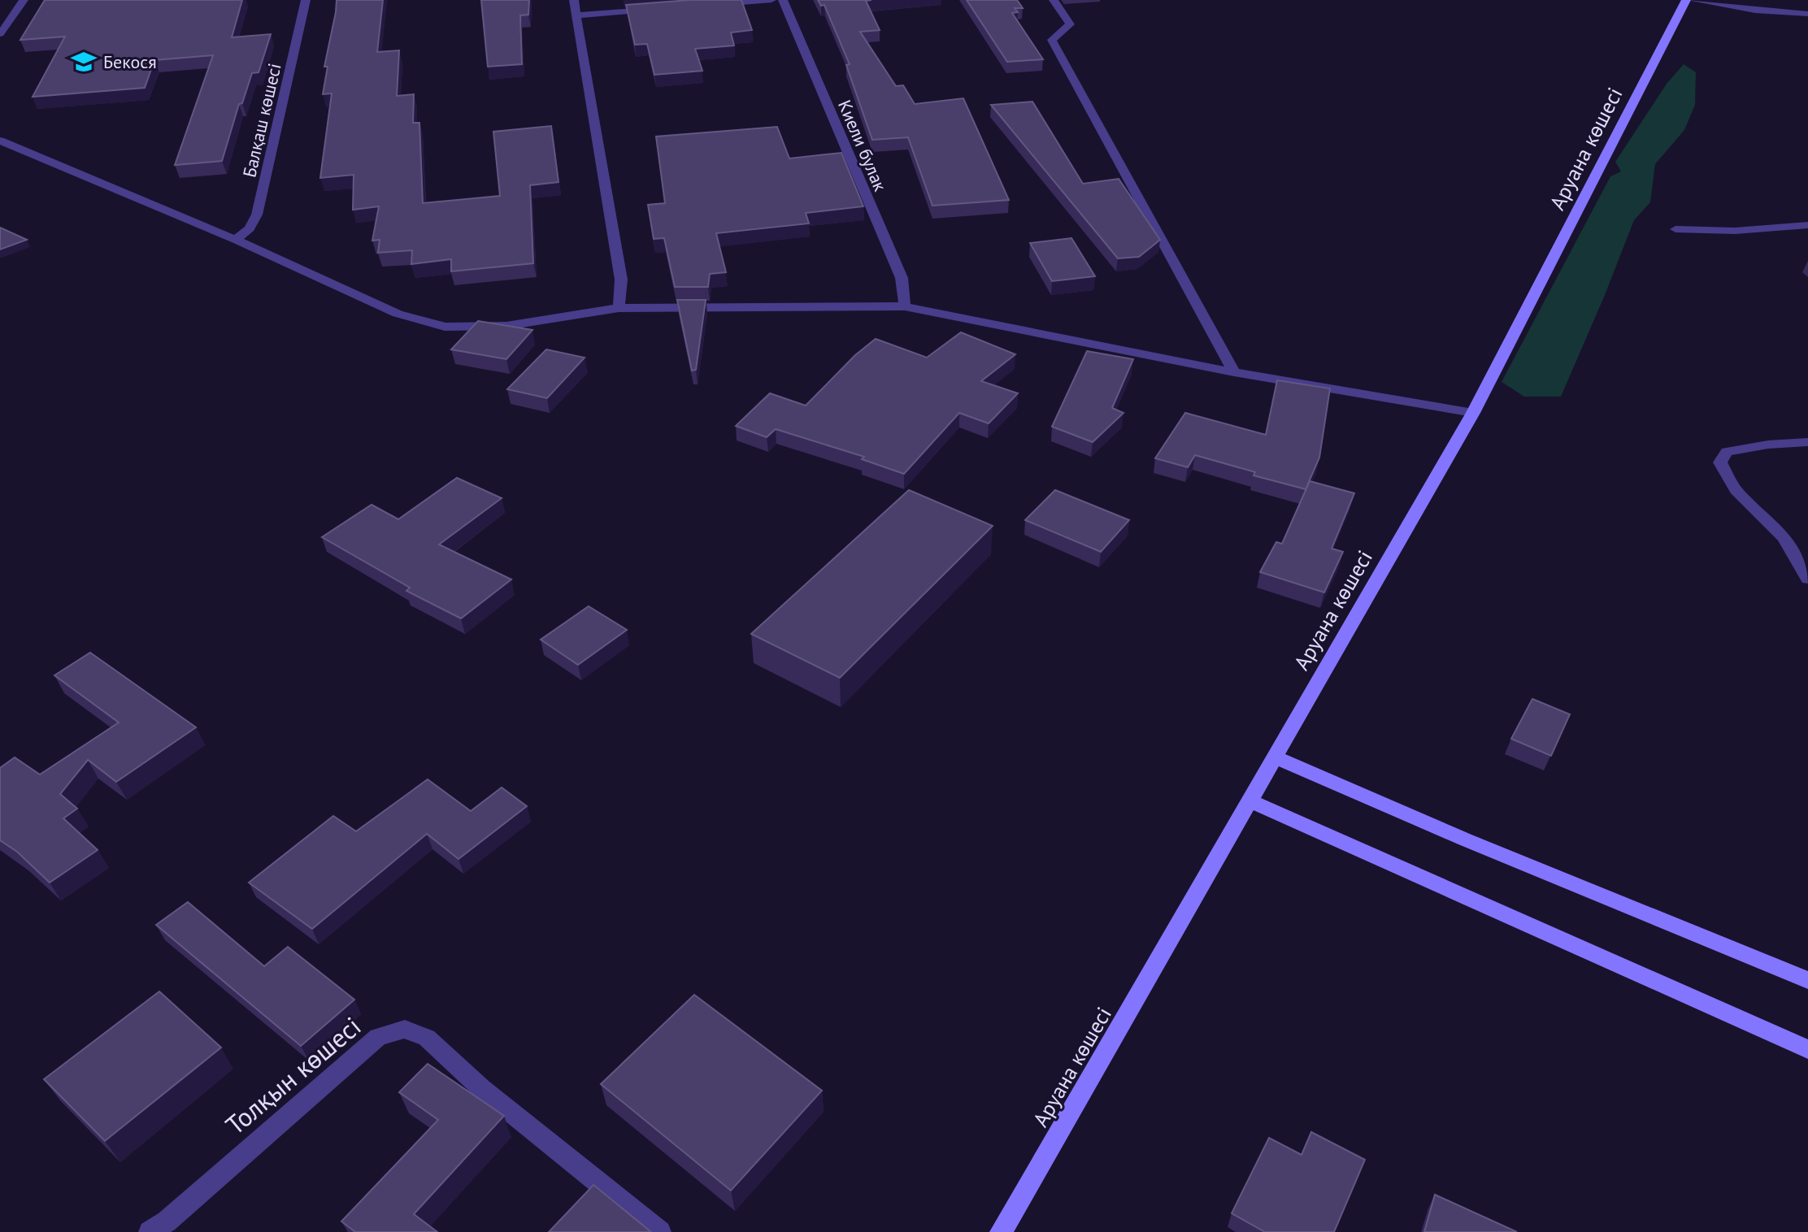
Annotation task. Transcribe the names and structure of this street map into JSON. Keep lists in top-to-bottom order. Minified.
{"streets":{"street":["Балқаш көшесі","Киели булак","Аруана көшесі","Толқын көшесі"]},"places":{"school or university":["Бекося"]}}
